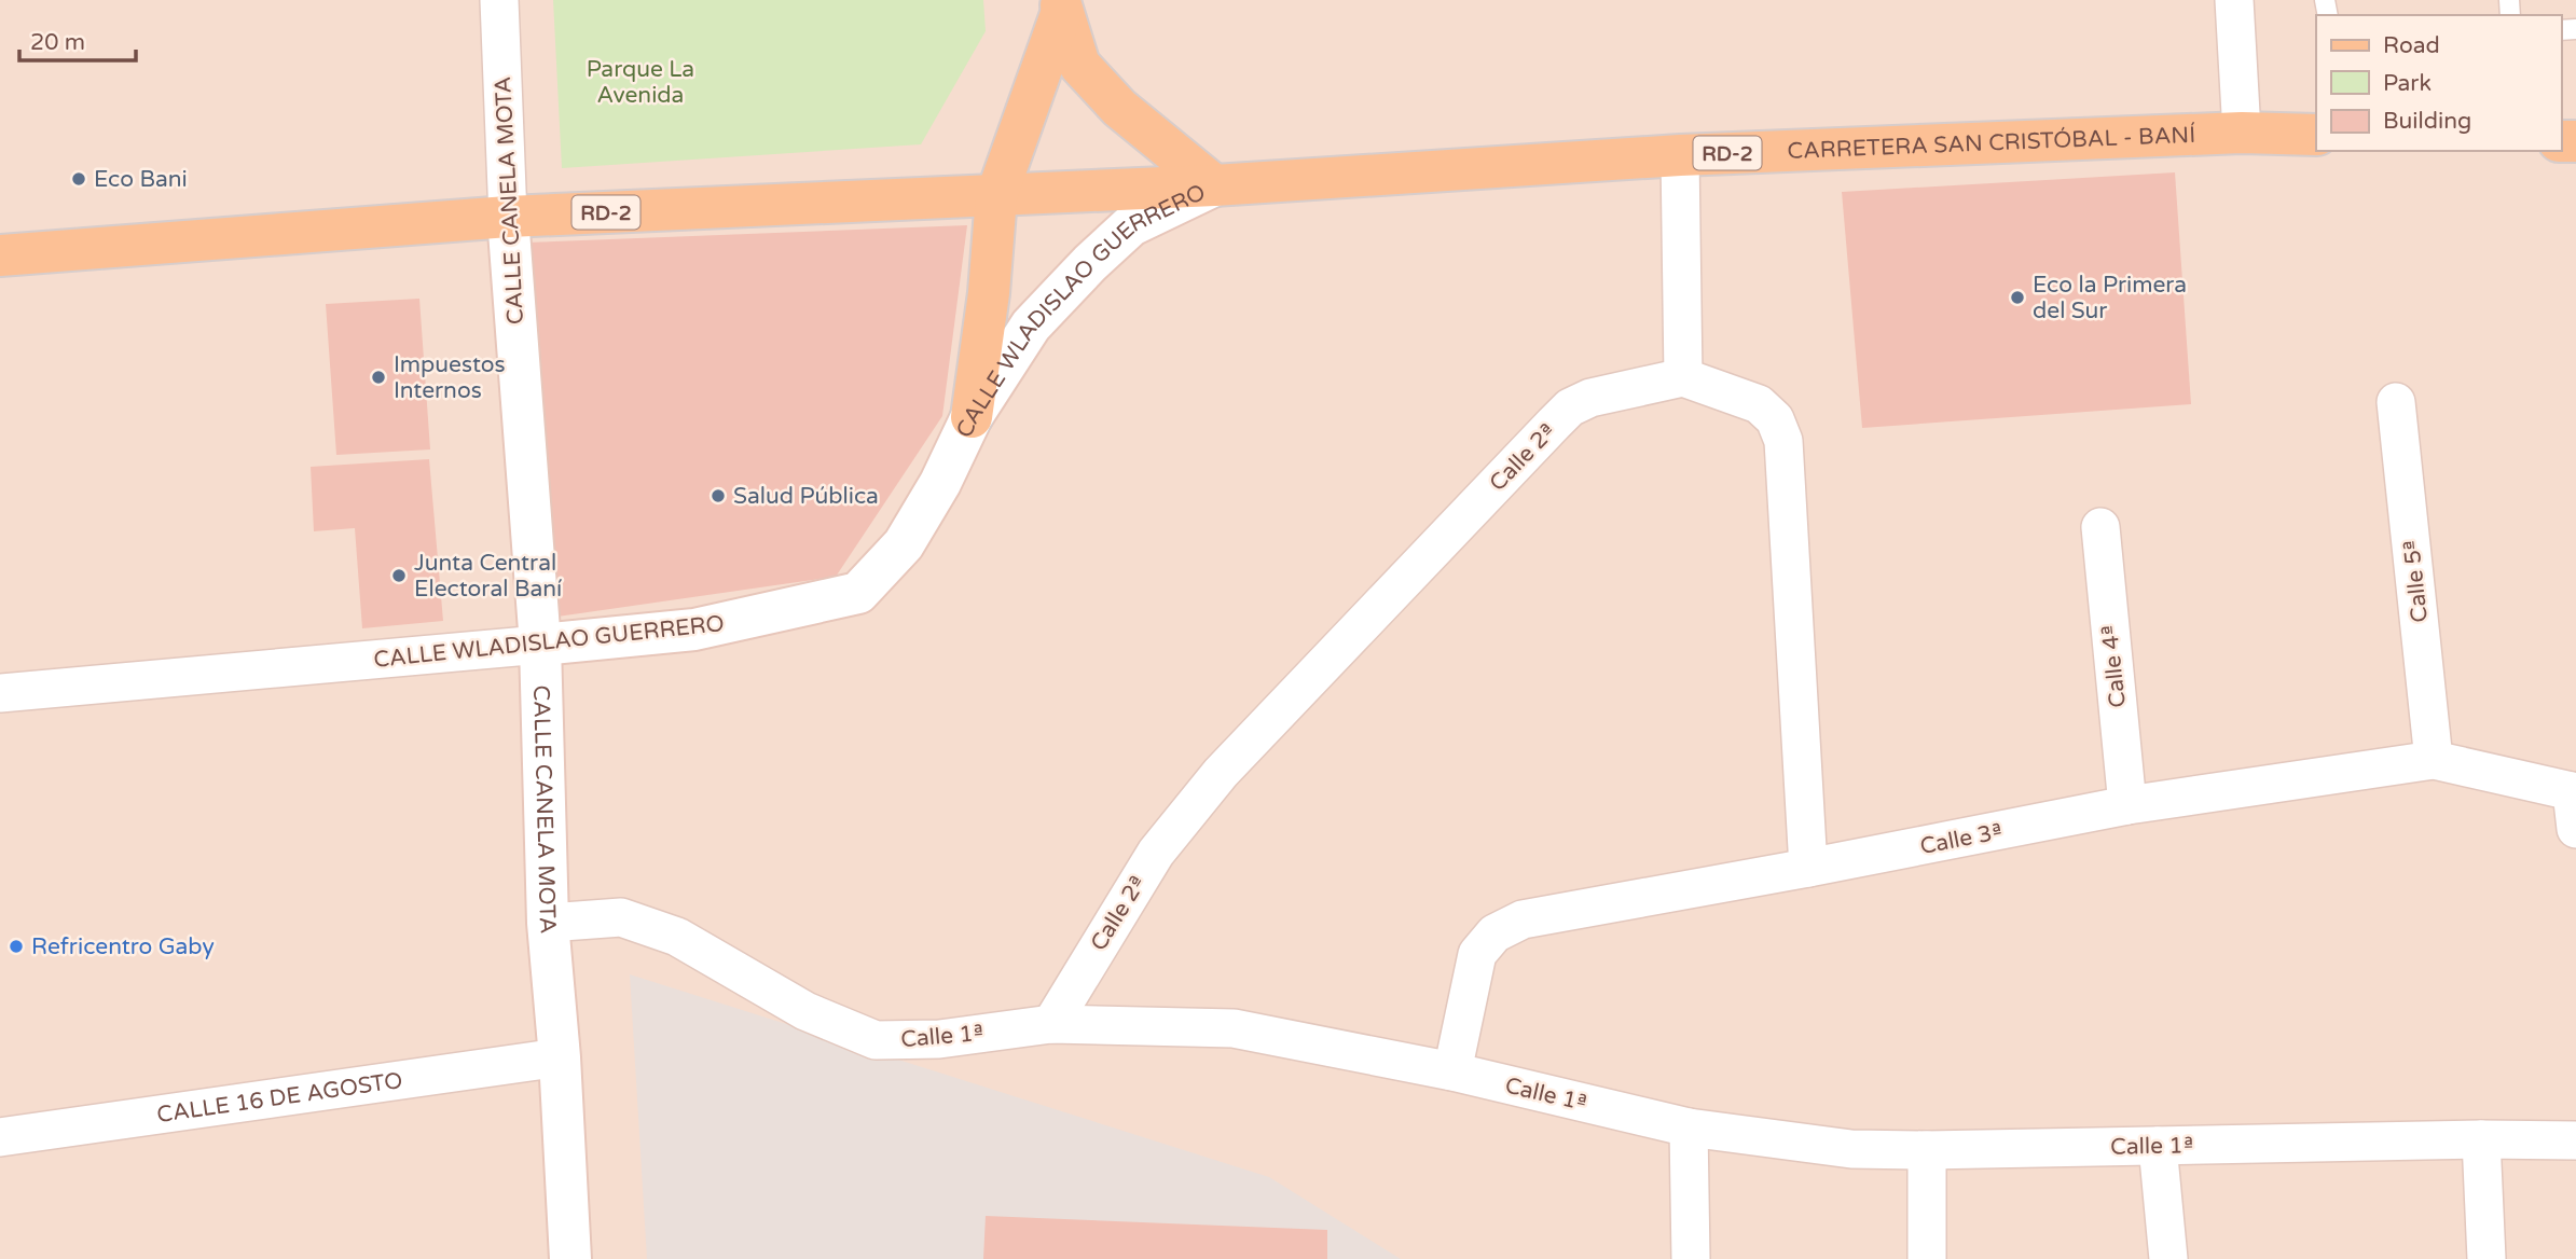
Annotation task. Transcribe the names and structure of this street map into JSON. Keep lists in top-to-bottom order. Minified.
{"streets":{"main road":["CARRETERA SAN CRISTÓBAL - BANÍ","RD-2","CALLE CANELA MOTA","CALLE WLADISLAO GUERRERO"],"street":["Calle 2ª","Calle 5ª","Calle 4ª","Calle 3ª","Calle 1ª","CALLE 16 DE AGOSTO"]},"crossings":[["CARRETERA SAN CRISTÓBAL - BANÍ","RD-2"],["CARRETERA SAN CRISTÓBAL - BANÍ","CALLE WLADISLAO GUERRERO"],["RD-2","CALLE CANELA MOTA"],["RD-2","CALLE WLADISLAO GUERRERO"],["CALLE CANELA MOTA","CALLE WLADISLAO GUERRERO"],["CALLE CANELA MOTA","Calle 1ª"],["CALLE CANELA MOTA","CALLE 16 DE AGOSTO"],["Calle 2ª","Calle 1ª"],["Calle 5ª","Calle 3ª"],["Calle 4ª","Calle 3ª"],["Calle 3ª","Calle 1ª"]],"parks":["Parque La Avenida"],"places":["Eco Bani","Eco la Primera del Sur","Impuestos Internos","Salud Pública","Junta Central Electoral Baní","Refricentro Gaby"],"legend":["Road","Park","Building"],"scale_bar":"20 m"}
